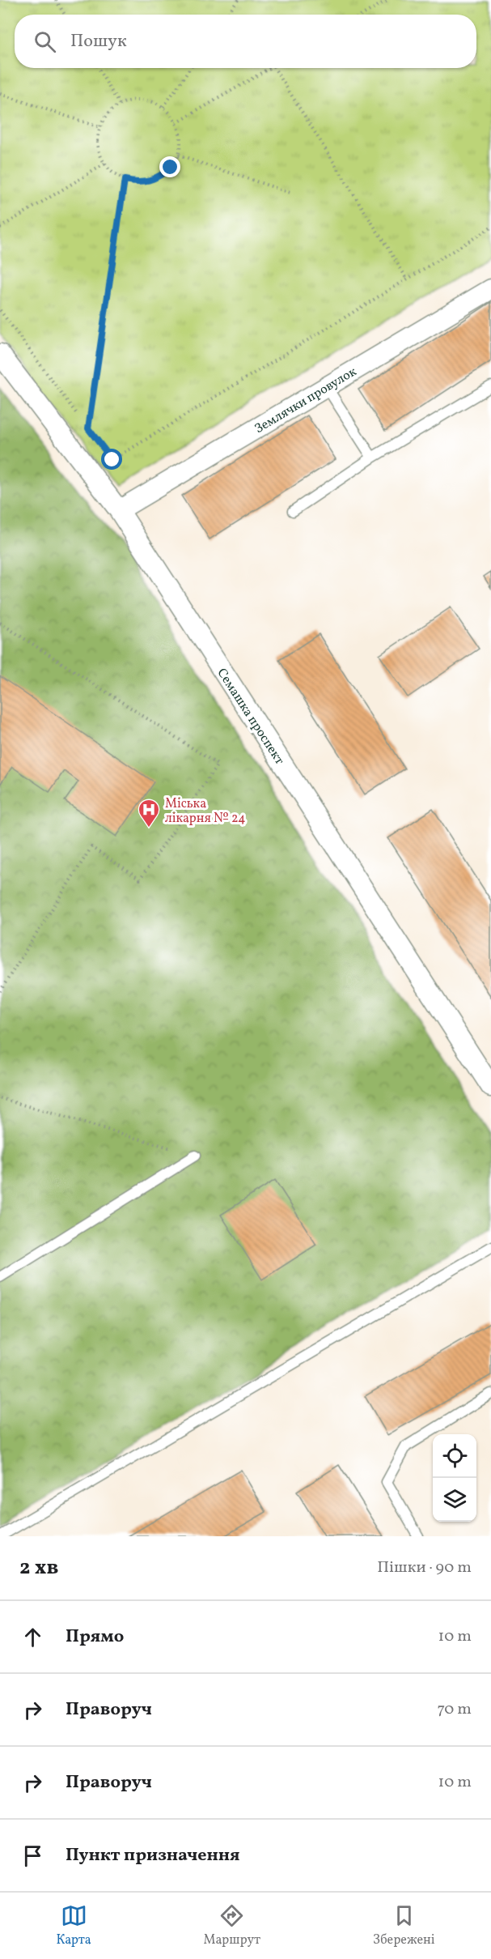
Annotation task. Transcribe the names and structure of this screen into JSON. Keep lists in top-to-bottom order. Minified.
{"streets":{"street":["Землячки провулок","Семашка проспект"]},"crossings":[["Землячки провулок","Семашка проспект"]],"places":{"hospital":["Міська лікарня № 24"]},"page":{"search":"Пошук","heading":["2 хв","Пішки · 90 m"],"list":[["Прямо","10 m"],["Праворуч","70 m"],["Праворуч","10 m"],"Пункт призначення"],"nav":["Карта","Маршрут","Збережені"]}}
